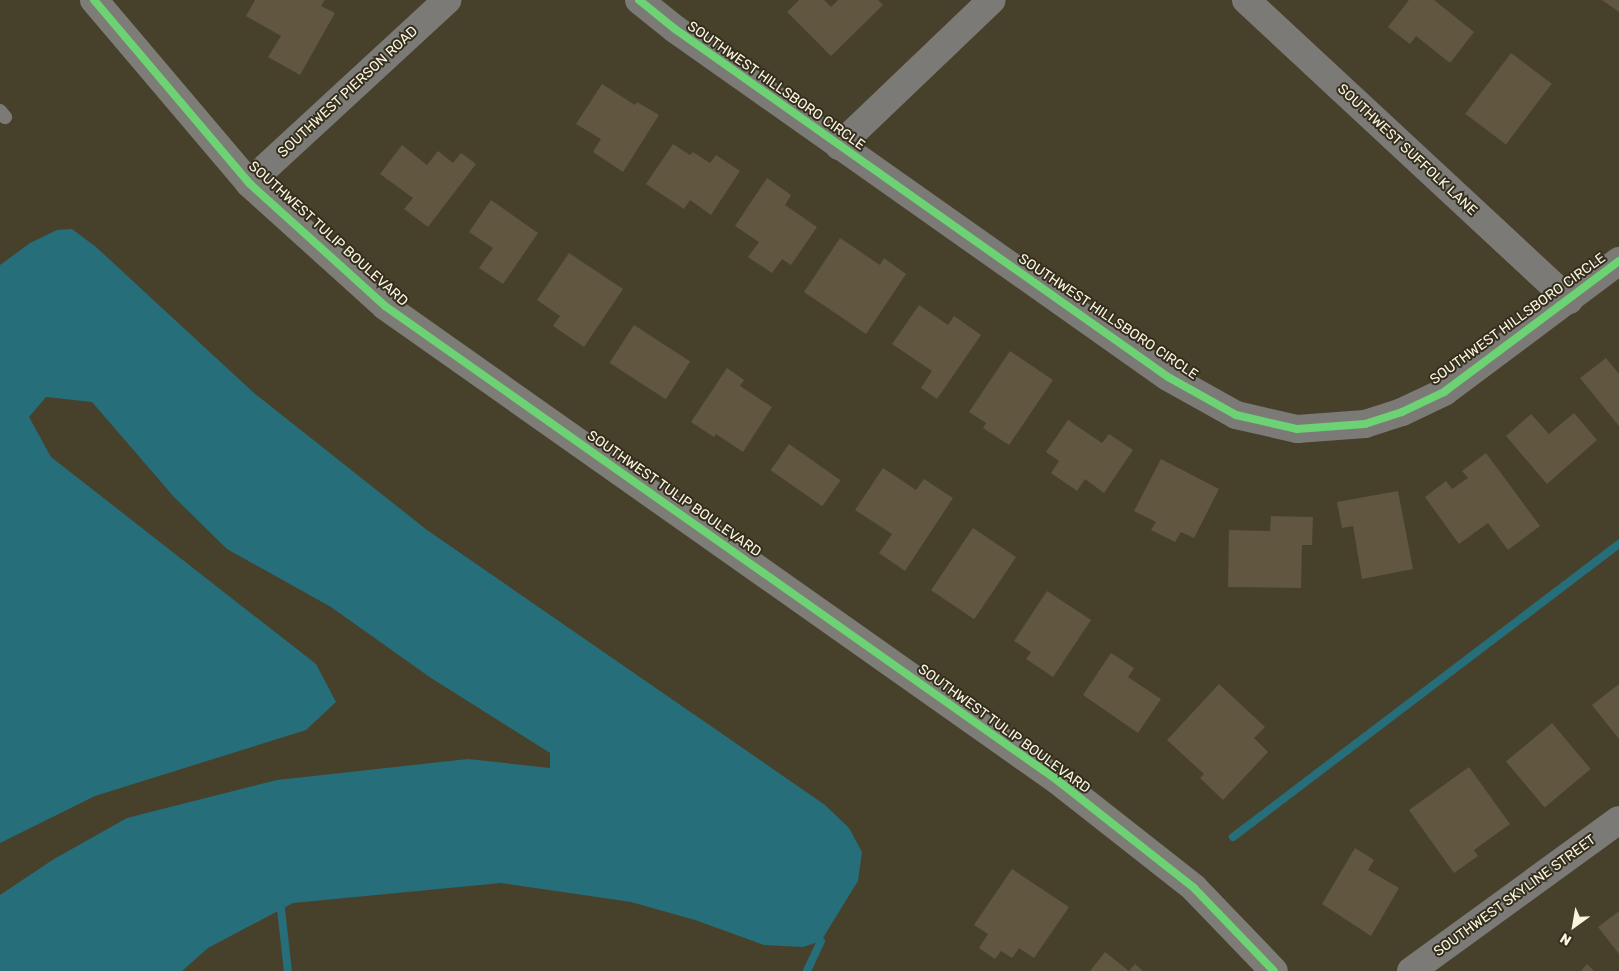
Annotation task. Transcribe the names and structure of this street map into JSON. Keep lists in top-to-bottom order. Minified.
{"streets":{"street":["SOUTHWEST HILLSBORO CIRCLE","SOUTHWEST PIERSON ROAD","SOUTHWEST SUFFOLK LANE","SOUTHWEST TULIP BOULEVARD","SOUTHWEST SKYLINE STREET"]},"crossings":[["SOUTHWEST HILLSBORO CIRCLE","SOUTHWEST SUFFOLK LANE"],["SOUTHWEST PIERSON ROAD","SOUTHWEST TULIP BOULEVARD"]],"north":"bottom left"}
